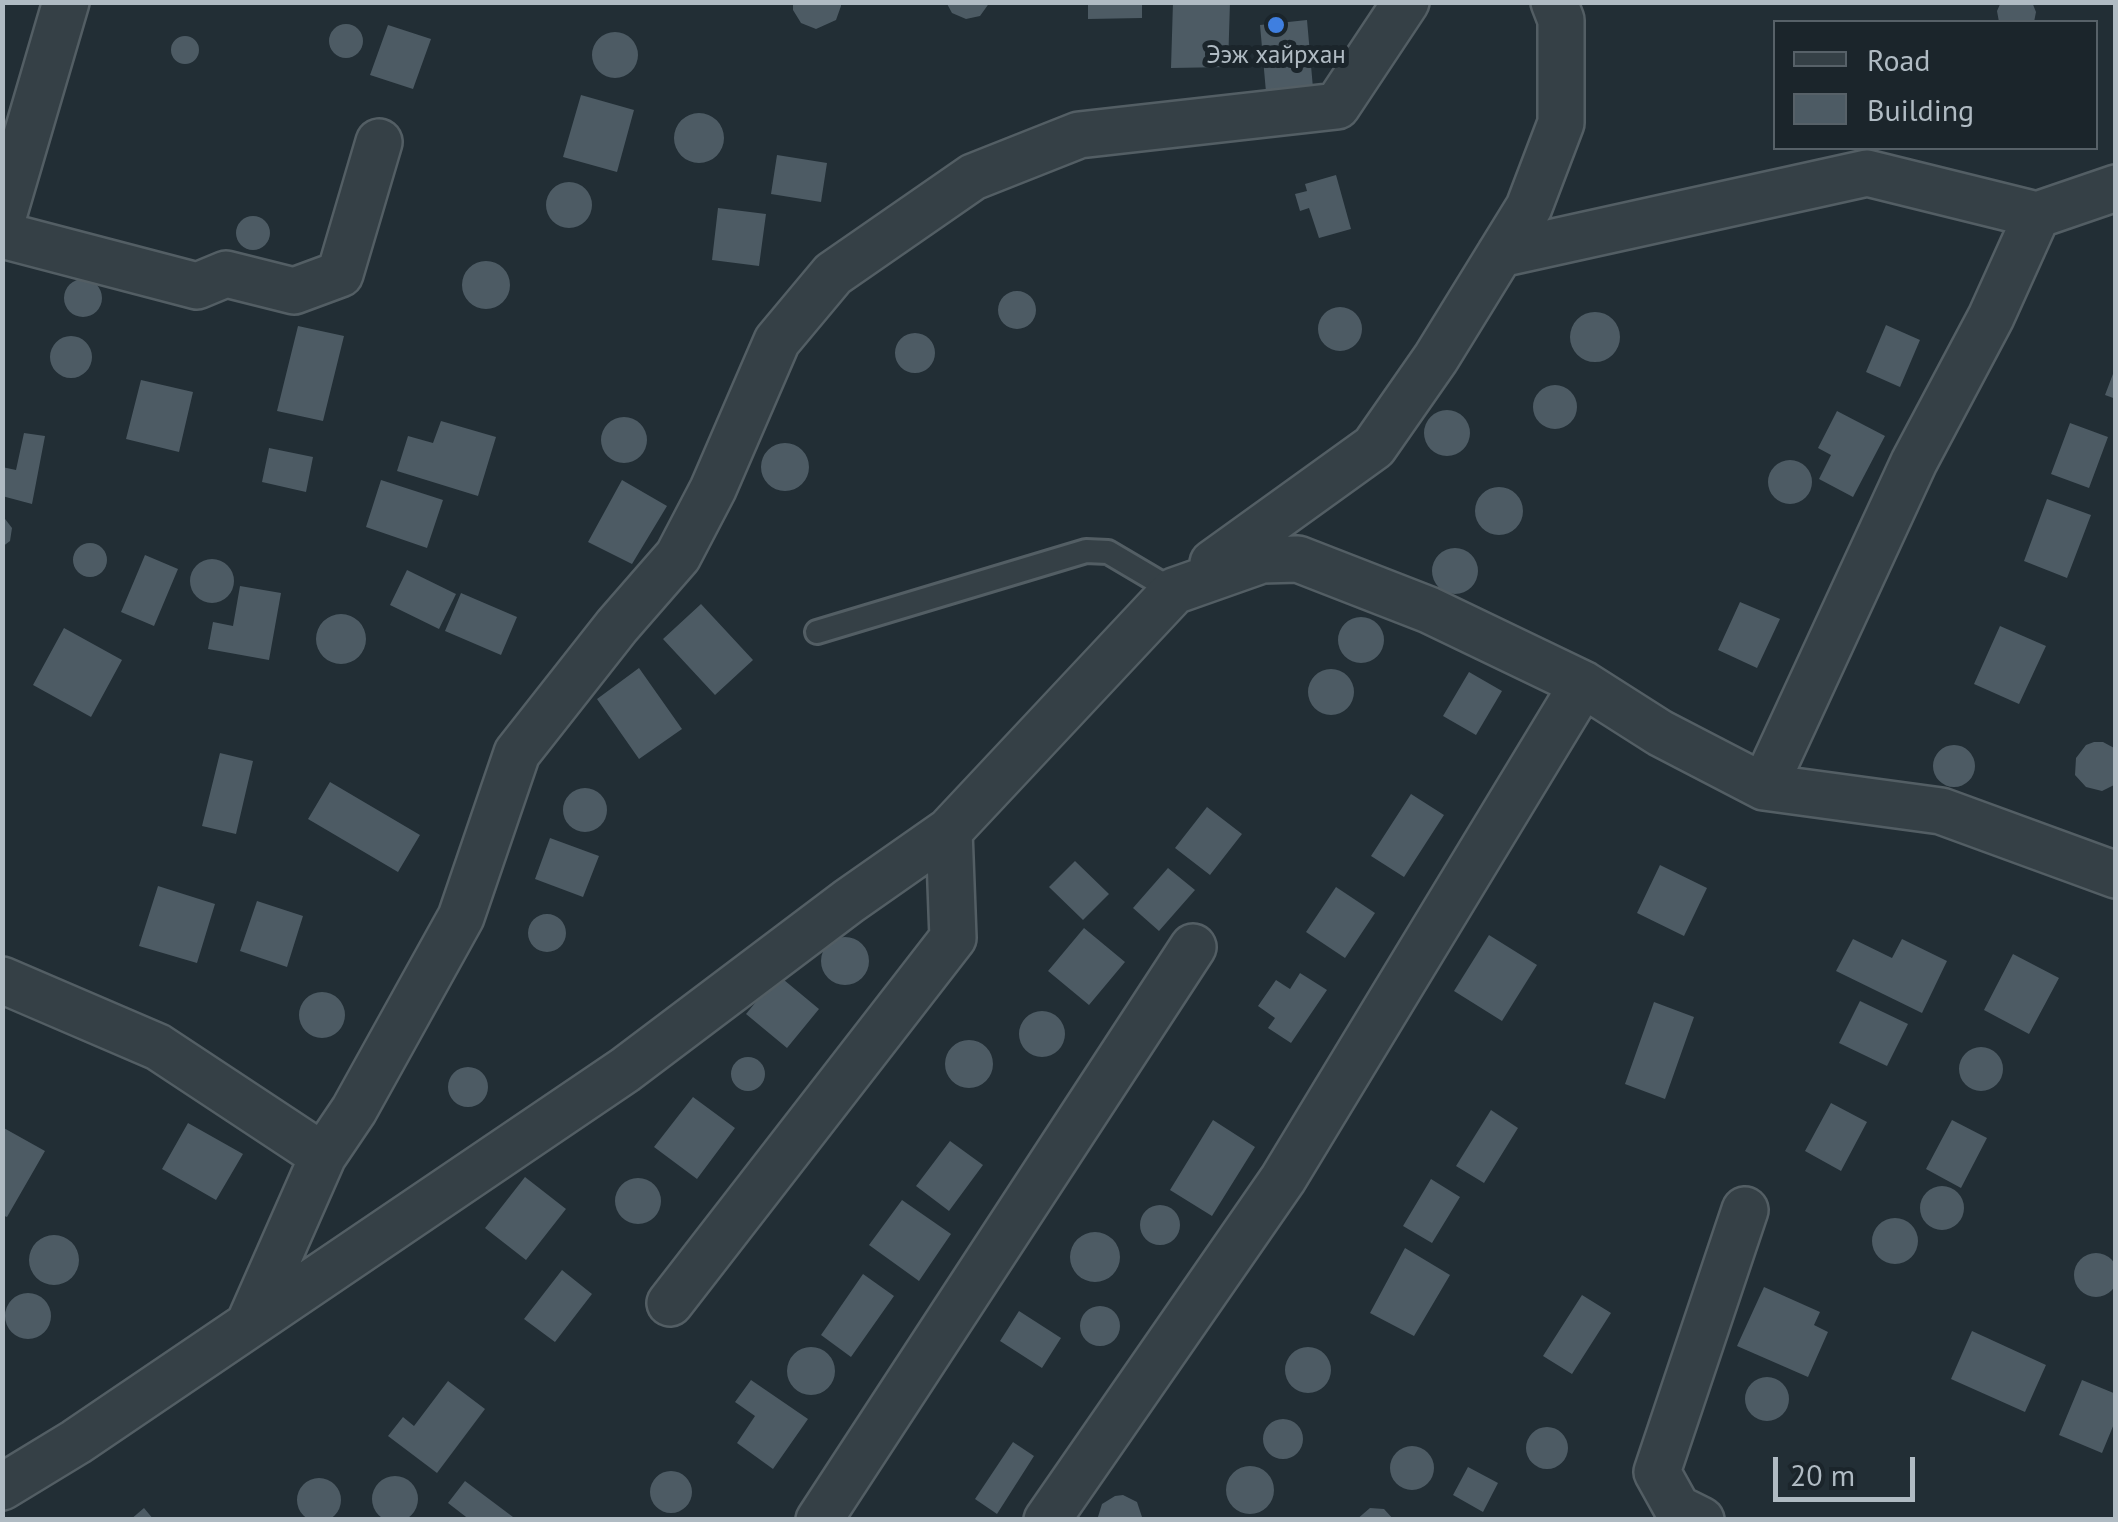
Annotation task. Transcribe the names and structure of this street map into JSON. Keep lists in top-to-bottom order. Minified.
{"places":["Ээж хайрхан"],"legend":["Road","Building"],"scale_bar":"20 m"}
